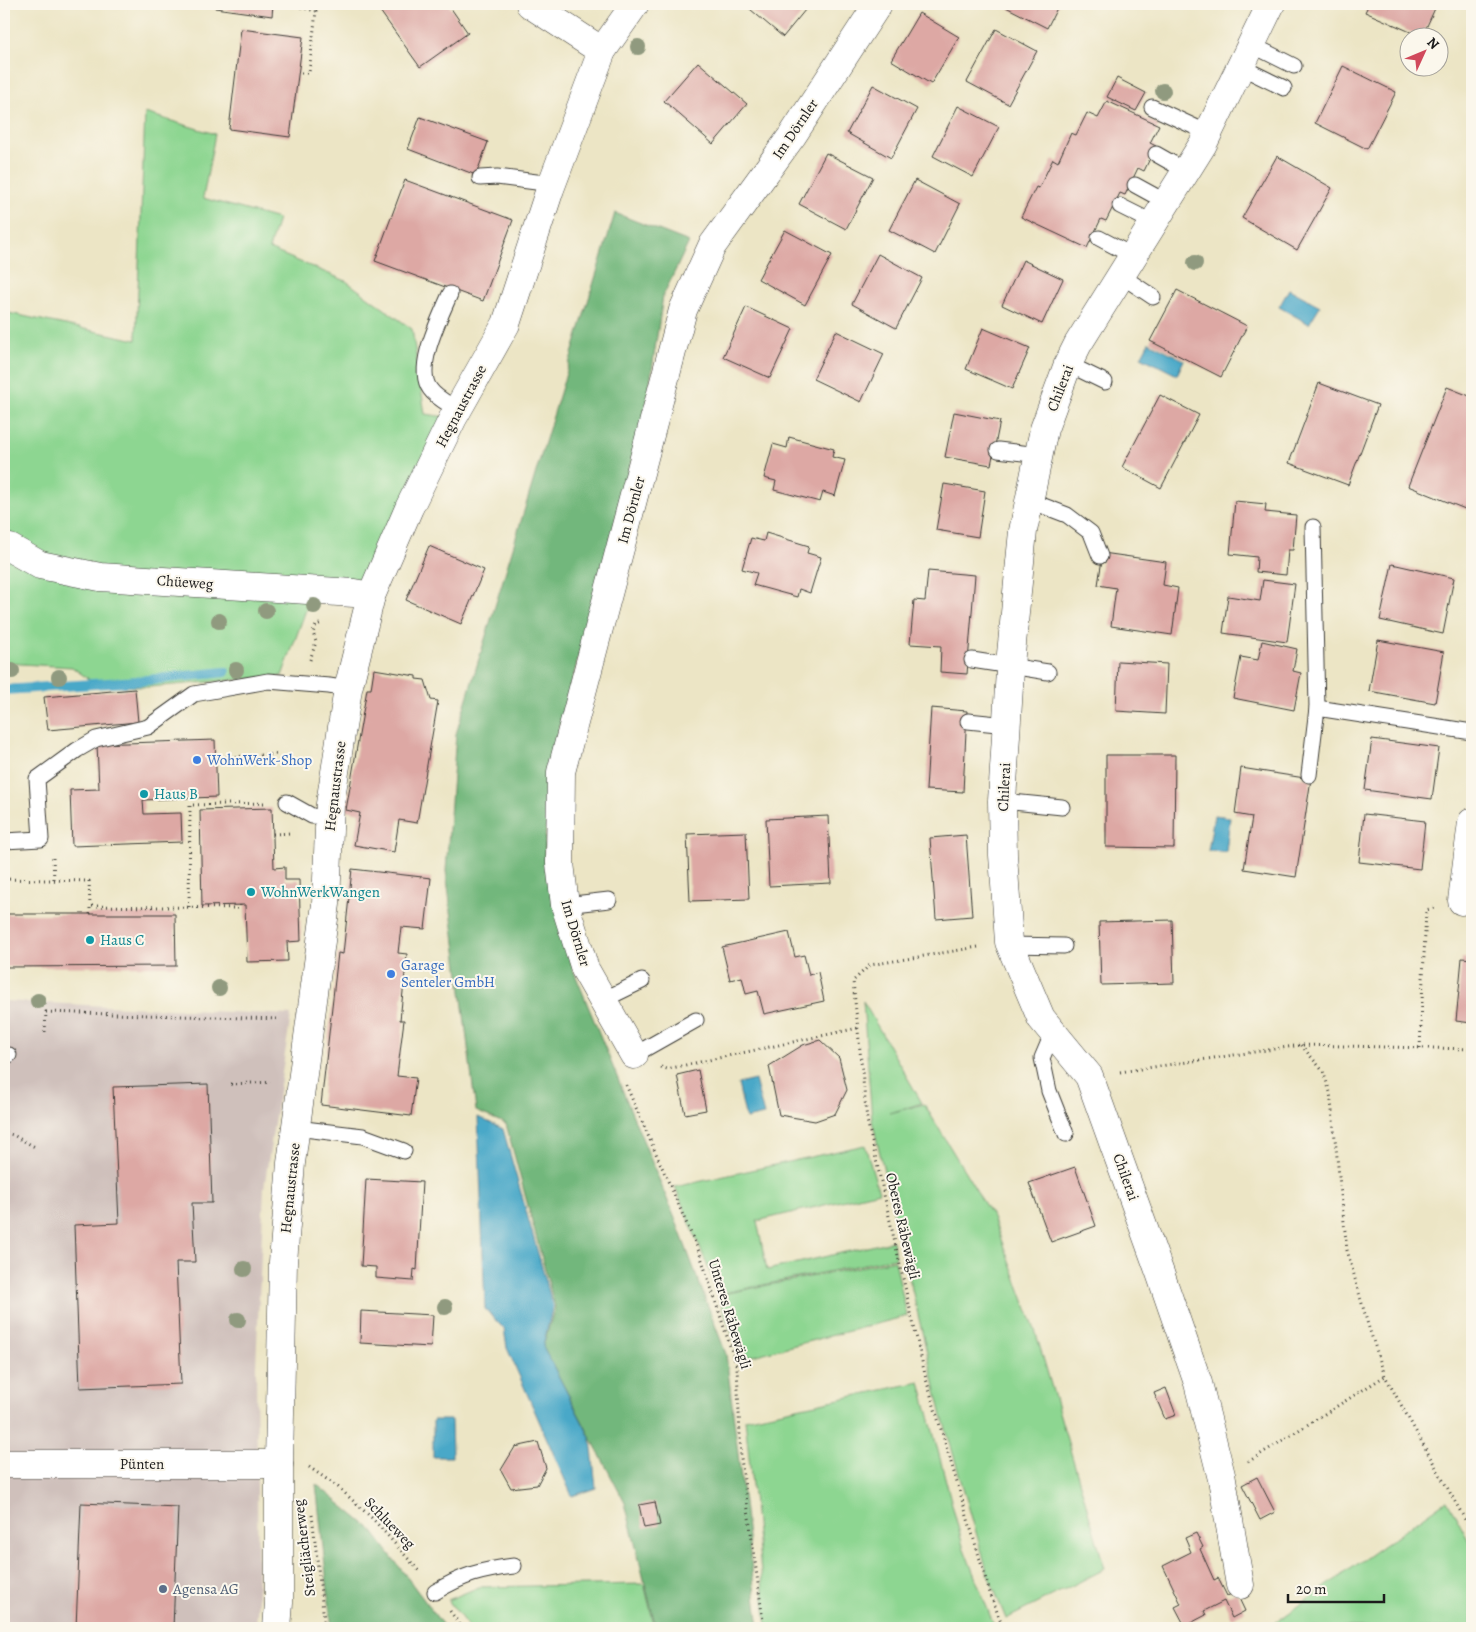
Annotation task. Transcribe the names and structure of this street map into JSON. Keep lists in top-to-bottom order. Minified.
{"streets":{"street":["Im Dörnler","Chilerai","Hegnaustrasse","Chüeweg","Pünten"],"path":["Oberes Räbewägli","Unteres Räbewägli","Schlueweg","Steigliächerweg"]},"crossings":[["Im Dörnler","Unteres Räbewägli"],["Chilerai","Oberes Räbewägli"],["Hegnaustrasse","Chüeweg"],["Hegnaustrasse","Pünten"],["Hegnaustrasse","Schlueweg"],["Pünten","Schlueweg"]],"places":["WohnWerk-Shop","Haus B","WohnWerkWangen","Haus C","Garage Senteler GmbH","Agensa AG"],"scale_bar":"20 m","north":"top right"}
